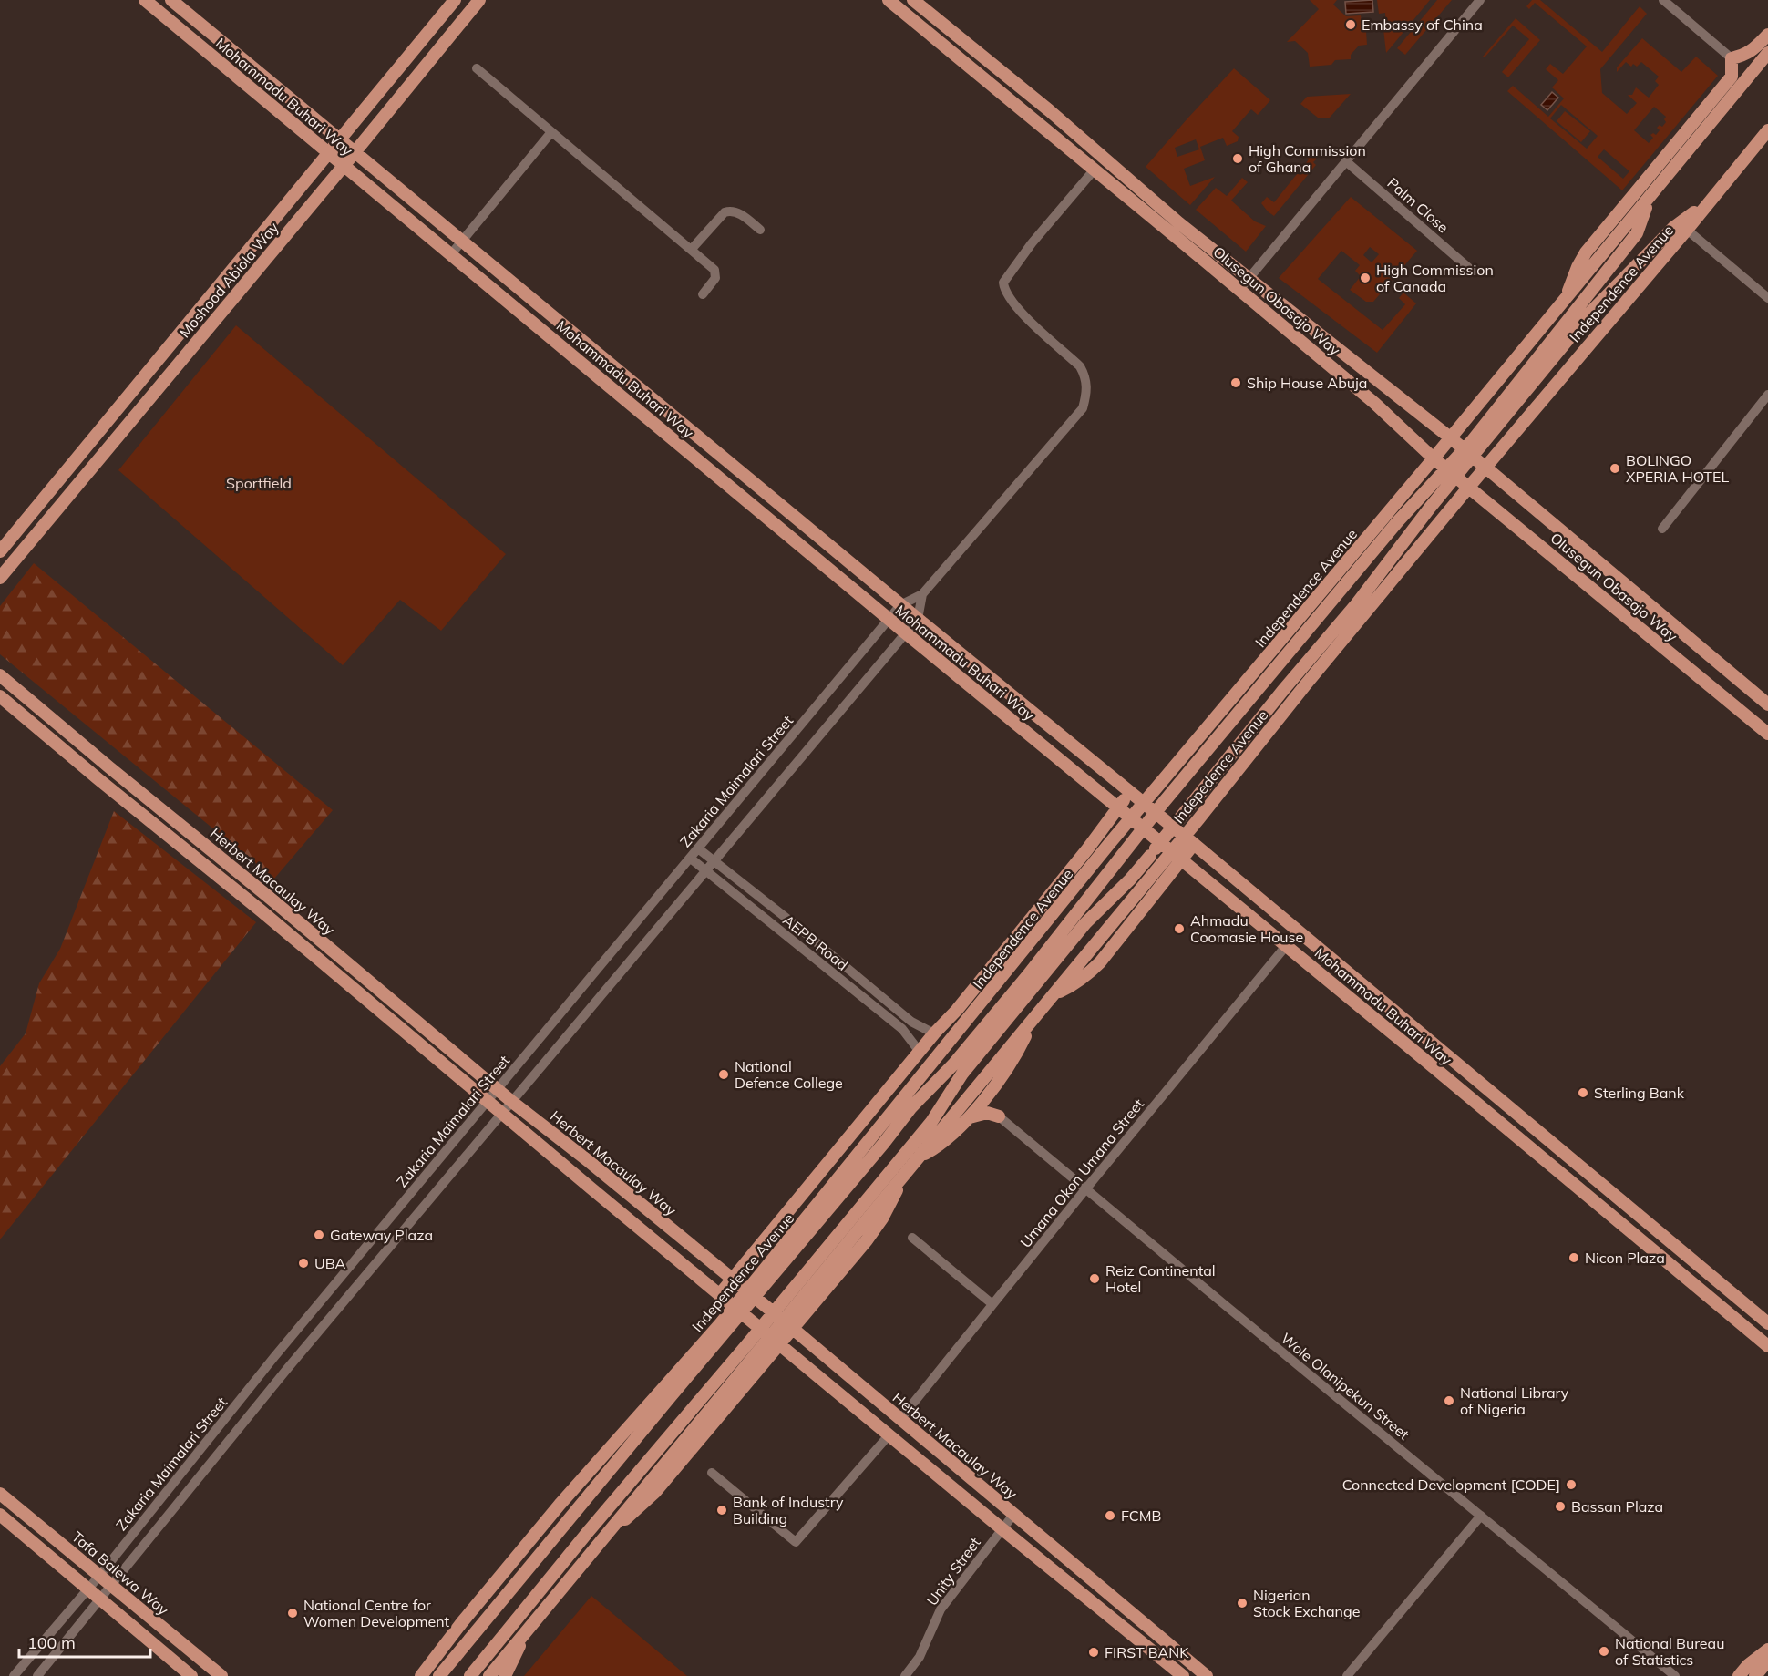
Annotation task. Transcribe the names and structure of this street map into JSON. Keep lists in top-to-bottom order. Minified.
{"streets":{"main road":["Mohammadu Buhari Way","Moshood Abiola Way","Independence Avenue","Olusegun Obasajo Way","Indepedence Avenue","Herbert Macaulay Way","Tafa Balewa Way"],"street":["Palm Close","Zakaria Maimalari Street","AEPB Road","Umana Okon Umana Street","Wole Olanipekun Street","Unity Street"]},"crossings":[["Mohammadu Buhari Way","Moshood Abiola Way"],["Mohammadu Buhari Way","Zakaria Maimalari Street"],["Mohammadu Buhari Way","Umana Okon Umana Street"],["Independence Avenue","Olusegun Obasajo Way"],["Independence Avenue","Indepedence Avenue"],["Olusegun Obasajo Way","Zakaria Maimalari Street"],["Zakaria Maimalari Street","Herbert Macaulay Way"],["Zakaria Maimalari Street","AEPB Road"],["Zakaria Maimalari Street","Tafa Balewa Way"],["Herbert Macaulay Way","Umana Okon Umana Street"],["Herbert Macaulay Way","Unity Street"],["Umana Okon Umana Street","Wole Olanipekun Street"]],"parks":["Sportfield"],"places":["Embassy of China","High Commission of Ghana","High Commission of Canada","Ship House Abuja","BOLINGO XPERIA HOTEL","Ahmadu Coomasie House","National Defence College","Sterling Bank","Gateway Plaza","Nicon Plaza","UBA","Reiz Continental Hotel","National Library of Nigeria","Connected Development [CODE]","Bassan Plaza","Bank of Industry Building","FCMB","Nigerian Stock Exchange","National Centre for Women Development","National Bureau of Statistics","FIRST BANK"],"scale_bar":"100 m"}
